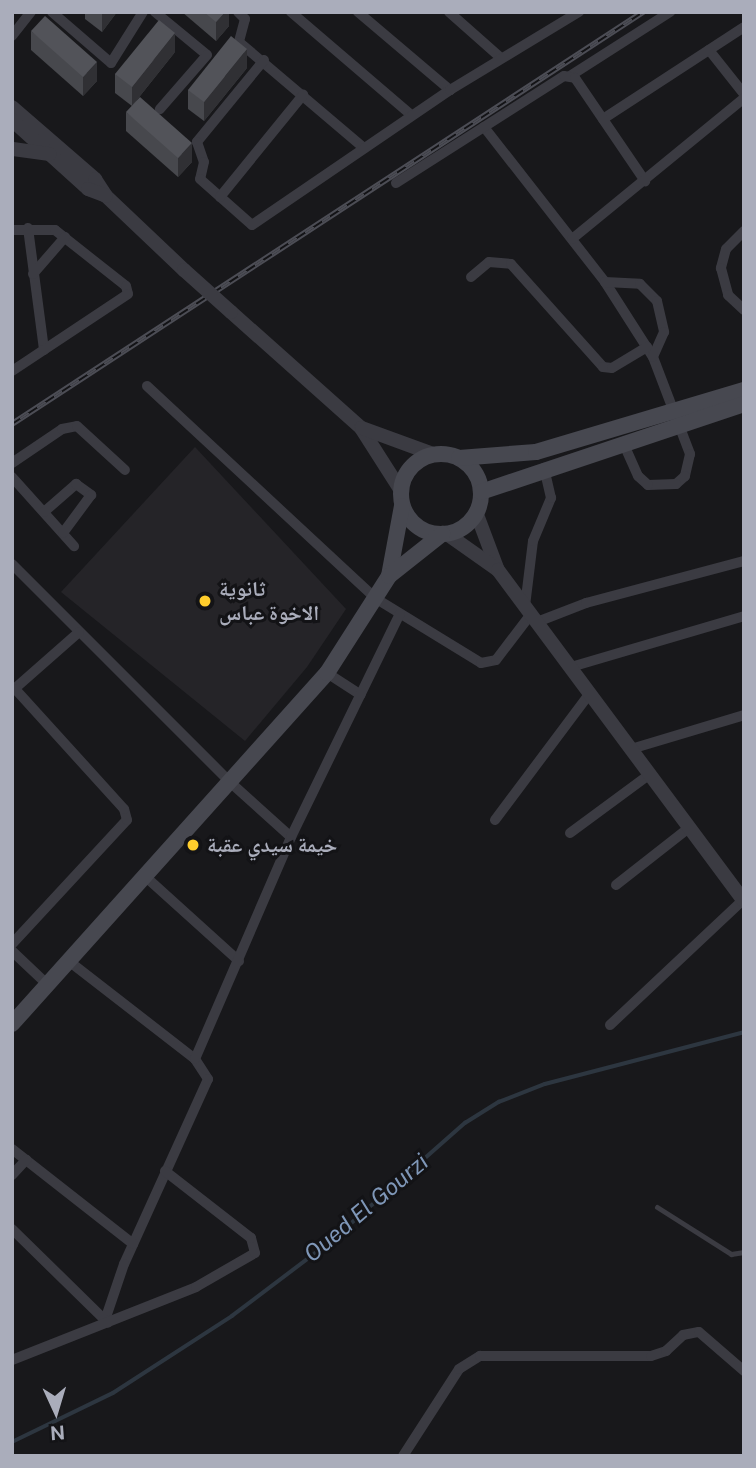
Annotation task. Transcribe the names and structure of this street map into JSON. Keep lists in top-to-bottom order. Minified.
{"water":["Oued El Gourzi"],"places":["ثانوية الاخوة عباس","خيمة سيدي عقبة"],"north":"bottom"}
